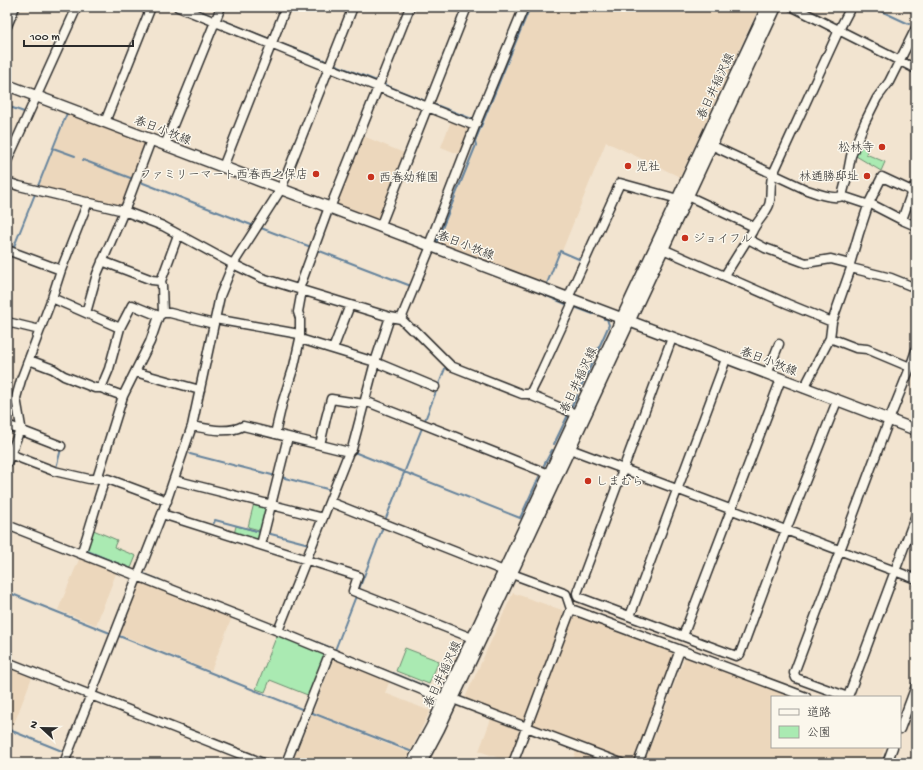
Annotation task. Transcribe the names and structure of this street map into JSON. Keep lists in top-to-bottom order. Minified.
{"streets":{"main road":["春日井稲沢線","春日小牧線"]},"crossings":[["春日井稲沢線","春日小牧線"]],"places":["松林寺","児社","ファミリーマート西春西之保店","林通勝邸址","西春幼稚園","ジョイフル","しまむら"],"legend":["道路","公園"],"scale_bar":"100 m","north":"left"}
